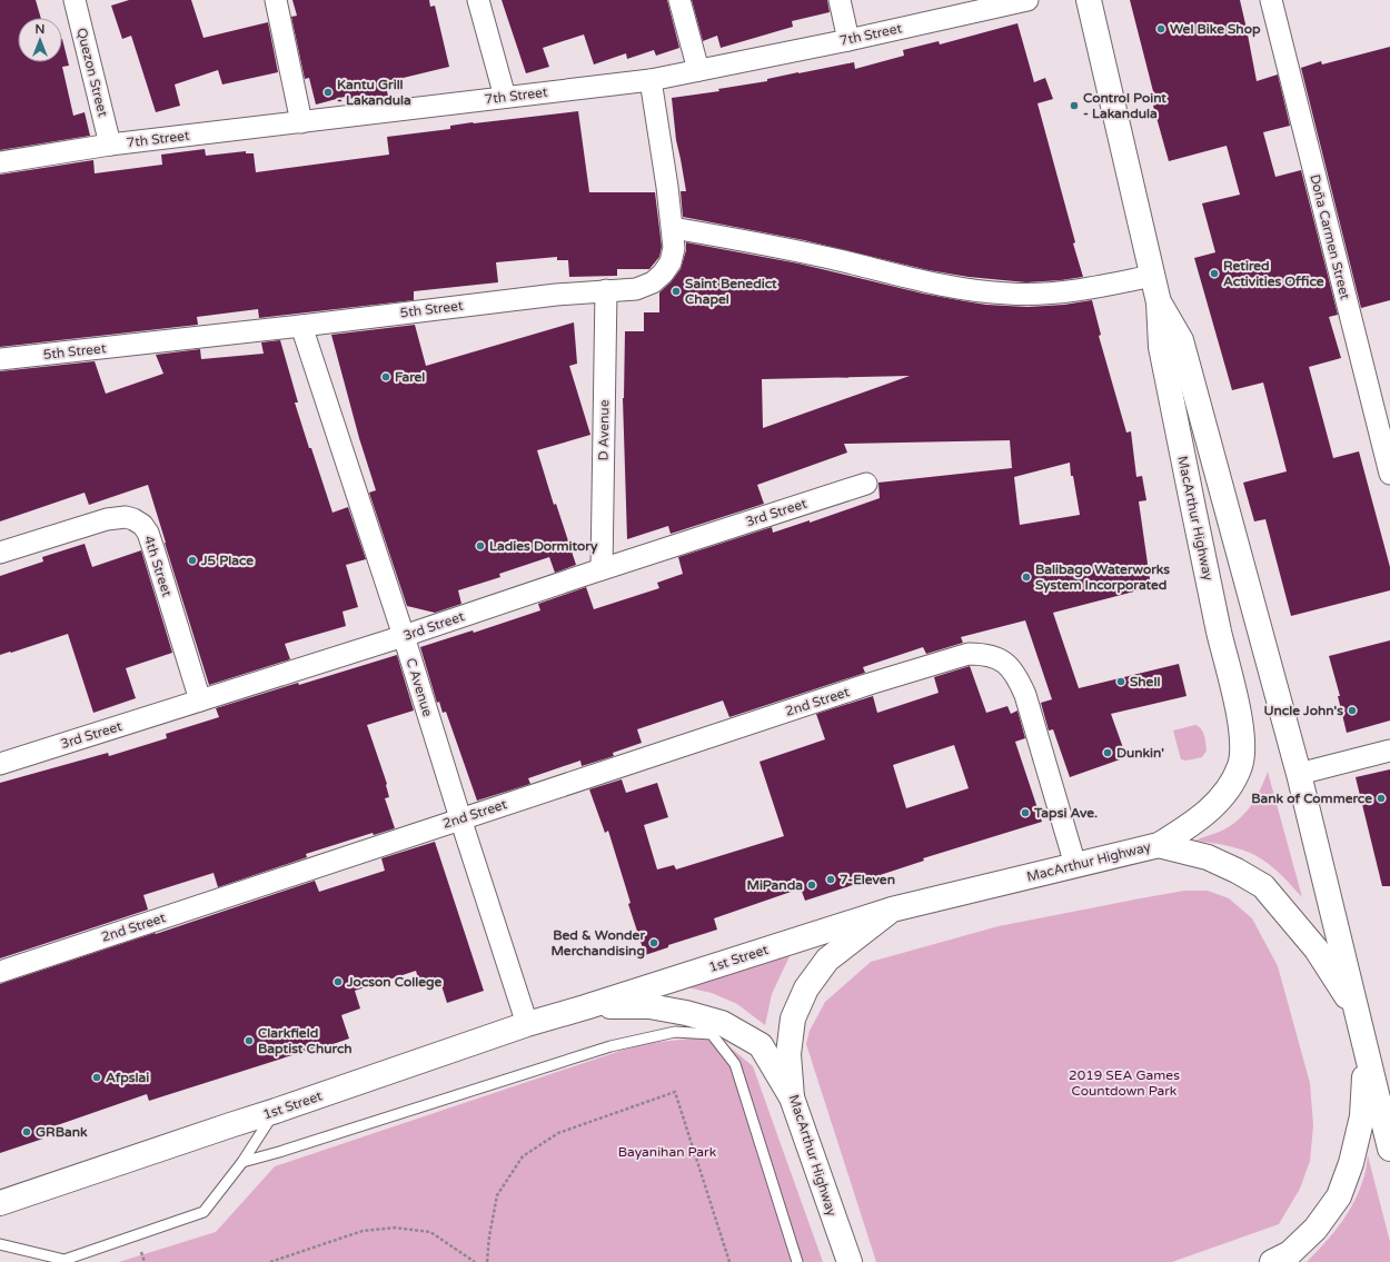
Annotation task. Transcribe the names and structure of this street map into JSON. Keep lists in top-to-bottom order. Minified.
{"streets":{"main road":["MacArthur Highway","1st Street"],"street":["7th Street","Quezon Street","Doña Carmen Street","5th Street","D Avenue","3rd Street","4th Street","C Avenue","2nd Street"]},"crossings":[["7th Street","Quezon Street"],["7th Street","5th Street"],["5th Street","D Avenue"],["5th Street","C Avenue"],["D Avenue","3rd Street"],["3rd Street","4th Street"],["3rd Street","C Avenue"],["MacArthur Highway","2nd Street"],["MacArthur Highway","1st Street"],["C Avenue","2nd Street"],["C Avenue","1st Street"]],"parks":["2019 SEA Games Countdown Park","Bayanihan Park"],"places":["Wel Bike Shop","Kantu Grill - Lakandula","Control Point - Lakandula","Retired Activities Office","Saint Benedict Chapel","Farel","Ladies Dormitory","J5 Place","Balibago Waterworks System Incorporated","Shell","Uncle John's","Dunkin'","Bank of Commerce","Tapsi Ave.","7-Eleven","MiPanda","Bed & Wonder Merchandising","Jocson College","Clarkfield Baptist Church","Afpslai","GRBank"],"north":"top"}
